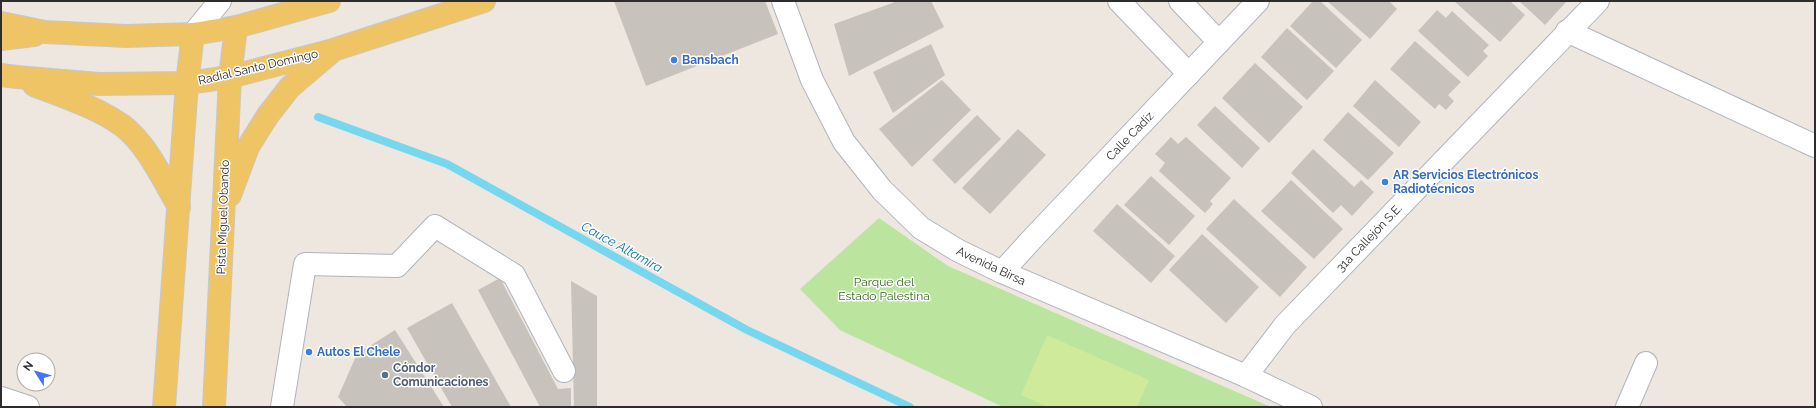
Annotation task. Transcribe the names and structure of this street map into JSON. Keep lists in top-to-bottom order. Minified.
{"streets":{"main road":["Radial Santo Domingo","Pista Miguel Obando"],"street":["Calle Cadiz","31a Callejón S.E.","Avenida Birsa"]},"crossings":[["Radial Santo Domingo","Pista Miguel Obando"],["Calle Cadiz","Avenida Birsa"],["31a Callejón S.E.","Avenida Birsa"]],"water":["Cauce Altamira"],"parks":["Parque del Estado Palestina"],"places":["Bansbach","AR Servicios Electrónicos Radiotécnicos","Autos El Chele","Cóndor Comunicaciones"],"north":"top left"}
